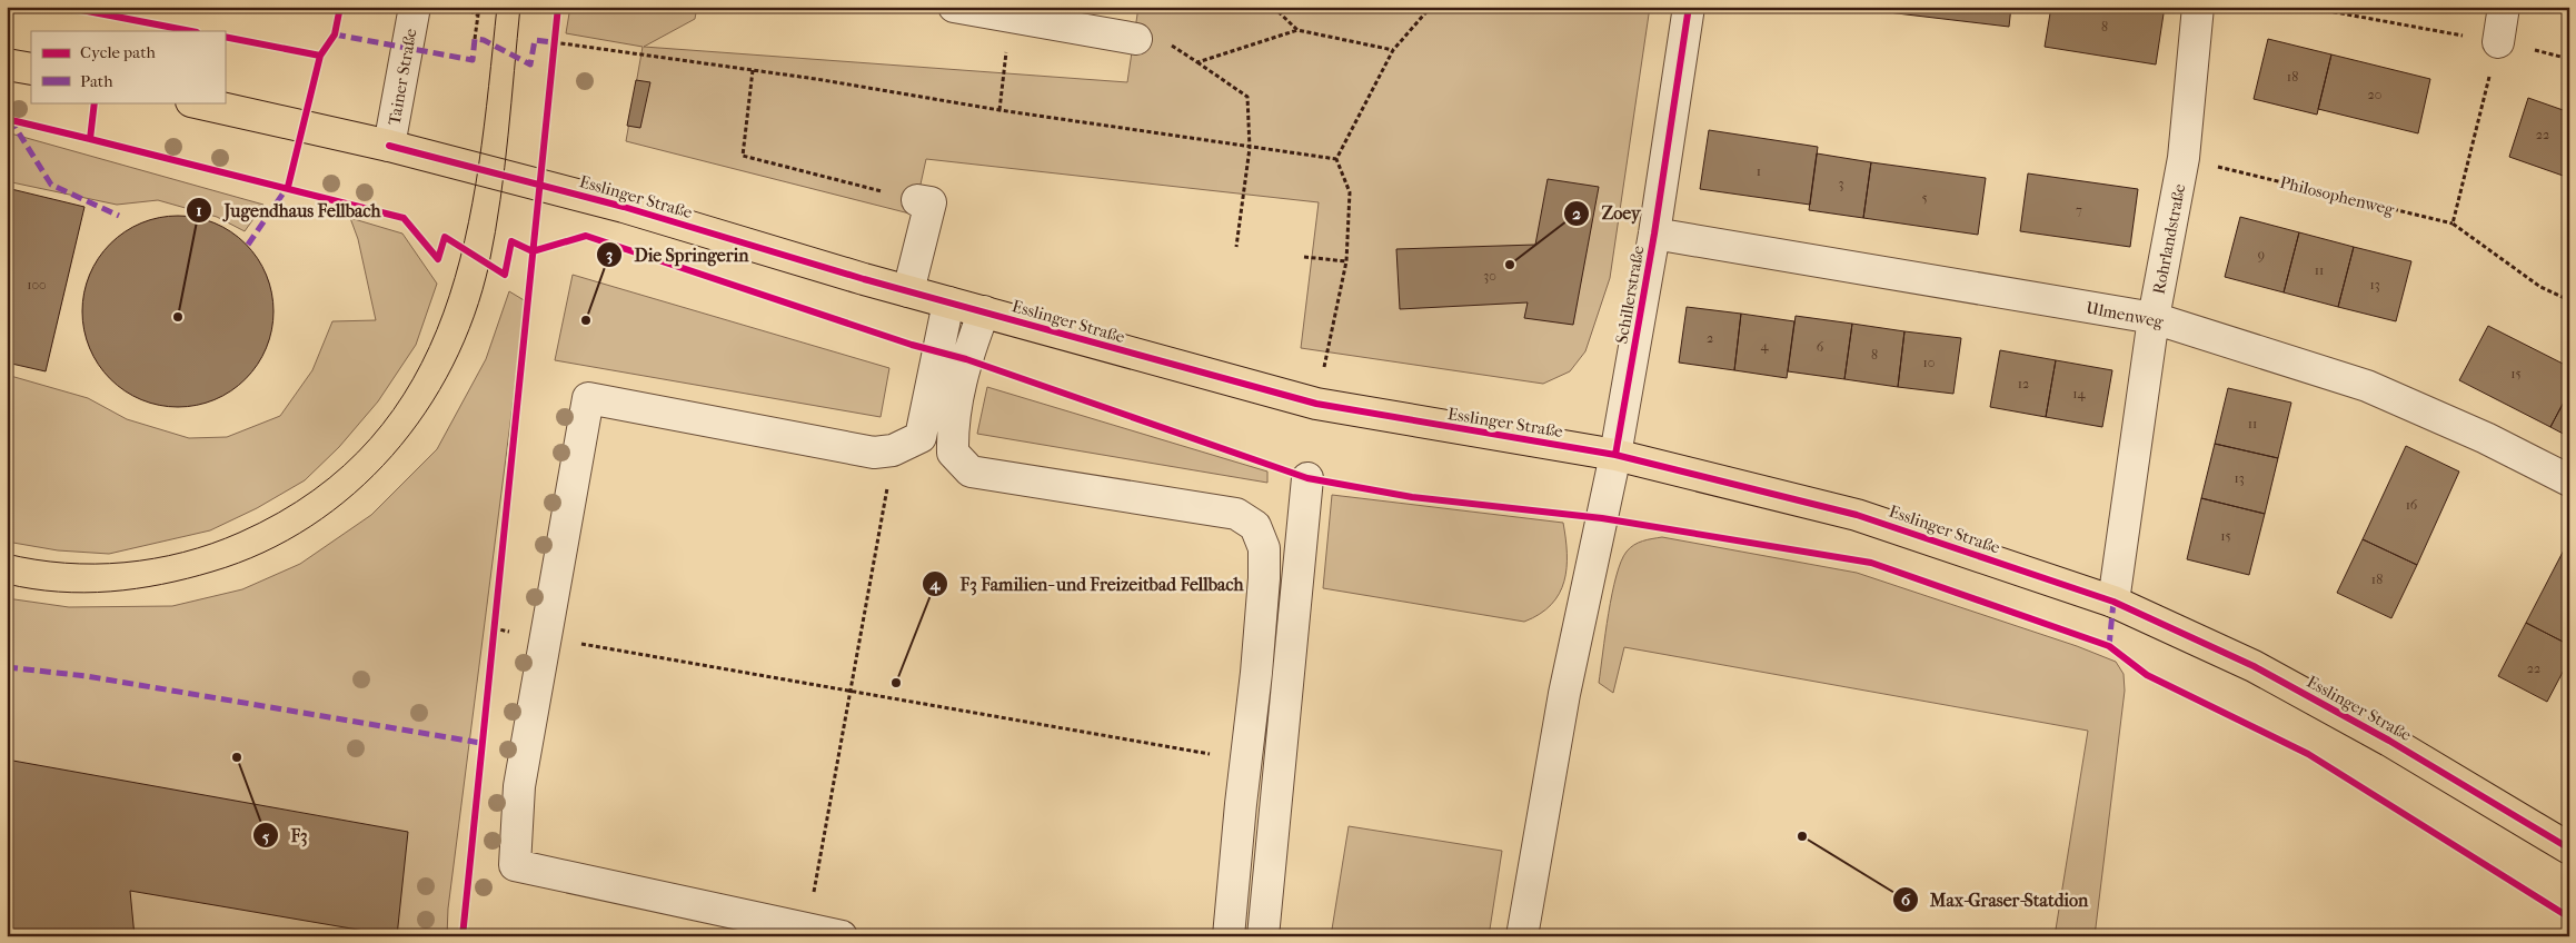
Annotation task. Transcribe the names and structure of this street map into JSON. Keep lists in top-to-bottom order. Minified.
{"streets":{"main road":["Esslinger Straße"],"street":["Tainer Straße","Rohrlandstraße","Schillerstraße","Ulmenweg"],"path":["Philosophenweg"]},"crossings":[["Tainer Straße","Esslinger Straße"],["Esslinger Straße","Rohrlandstraße"],["Esslinger Straße","Schillerstraße"],["Rohrlandstraße","Ulmenweg"],["Schillerstraße","Ulmenweg"]],"places":["Zoey","Jugendhaus Fellbach","Die Springerin","F3 Familien- und Freizeitbad Fellbach","F3","Max-Graser-Statdion"],"house_numbers":["8","18","20","22","1","3","5","7","9","11","30","100","13","2","4","6","8","10","15","12","14","11","13","16","15","18","22"],"legend":["Cycle path","Path"]}
